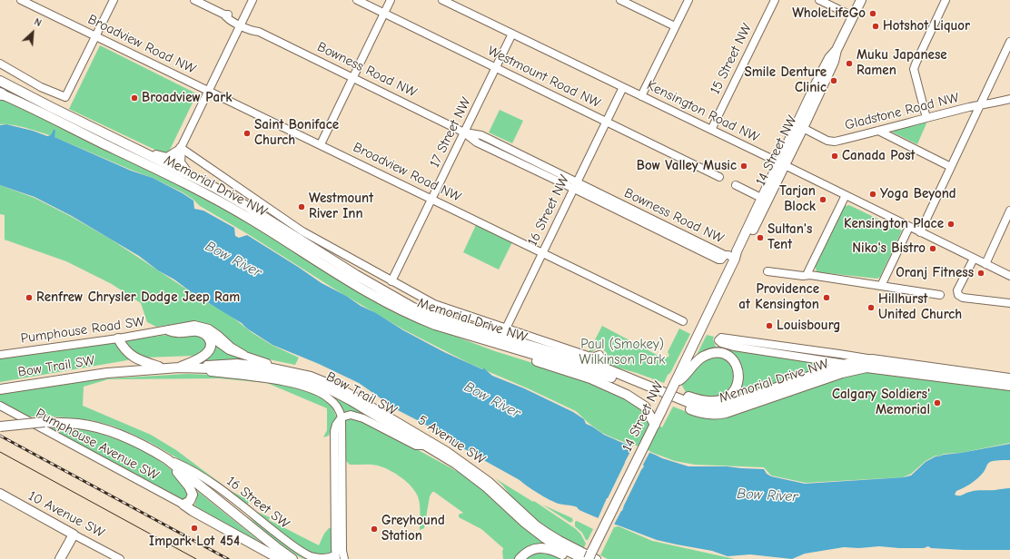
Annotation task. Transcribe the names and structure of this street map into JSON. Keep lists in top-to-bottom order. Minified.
{"streets":{"main road":["14 Street NW","Memorial Drive NW","Bow Trail SW","10 Avenue SW"],"street":["Broadview Road NW","15 Street NW","Bowness Road NW","Westmount Road NW","Kensington Road NW","Gladstone Road NW","17 Street NW","16 Street NW","Pumphouse Road SW","5 Avenue SW","Pumphouse Avenue SW","16 Street SW"]},"crossings":[["Broadview Road NW","17 Street NW"],["Broadview Road NW","16 Street NW"],["15 Street NW","Kensington Road NW"],["Bowness Road NW","17 Street NW"],["Bowness Road NW","14 Street NW"],["Bowness Road NW","16 Street NW"],["Westmount Road NW","17 Street NW"],["Westmount Road NW","16 Street NW"],["Kensington Road NW","17 Street NW"],["Kensington Road NW","14 Street NW"],["Kensington Road NW","16 Street NW"],["Gladstone Road NW","14 Street NW"],["14 Street NW","5 Avenue SW"],["Memorial Drive NW","16 Street NW"],["Bow Trail SW","5 Avenue SW"]],"water":["Bow River"],"parks":["Paul (Smokey) Wilkinson Park"],"places":["WholeLifeGo","Hotshot Liquor","Muku Japanese Ramen","Smile Denture Clinic","Broadview Park","Saint Boniface Church","Canada Post","Bow Valley Music","Yoga Beyond","Tarjan Block","Westmount River Inn","Kensington Place","Sultan's Tent","Niko's Bistro","Oranj Fitness","Renfrew Chrysler Dodge Jeep Ram","Providence at Kensington","Hillhurst United Church","Louisbourg","Calgary Soldiers' Memorial","Impark Lot 454","Greyhound Station"],"north":"top right"}
